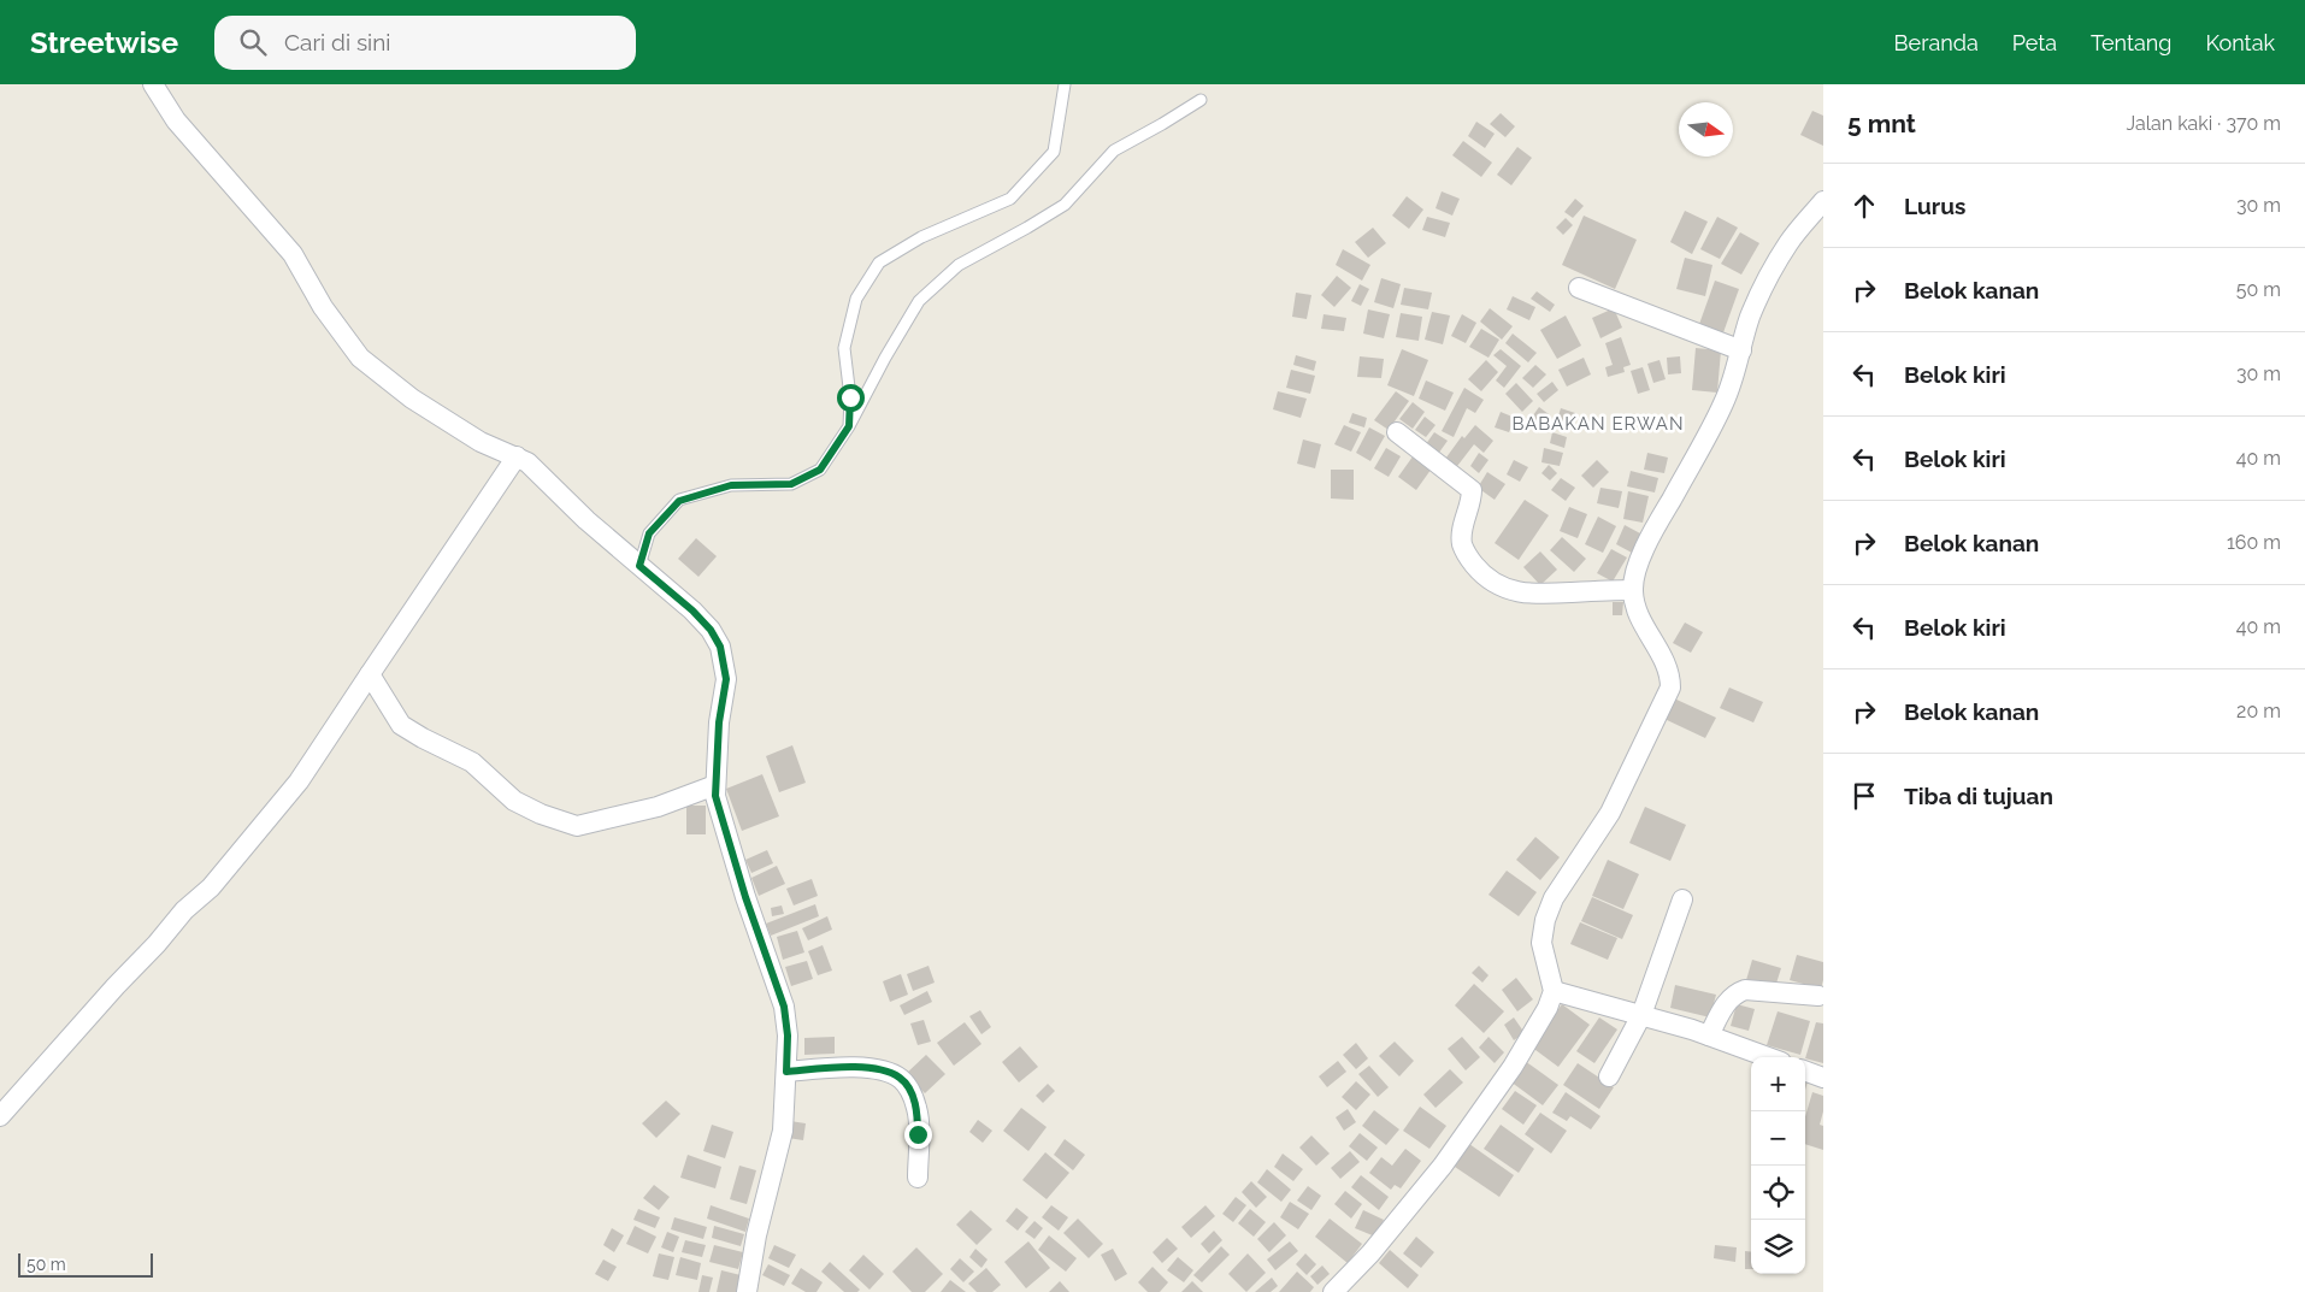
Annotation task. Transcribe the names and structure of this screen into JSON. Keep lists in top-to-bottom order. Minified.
{"districts":["BABAKAN ERWAN"],"scale_bar":"50 m","north":"right","page":{"header":"Streetwise","search":"Cari di sini","nav":["Beranda","Peta","Tentang","Kontak"],"heading":["5 mnt","Jalan kaki · 370 m"],"list":[["Lurus","30 m"],["Belok kanan","50 m"],["Belok kiri","30 m"],["Belok kiri","40 m"],["Belok kanan","160 m"],["Belok kiri","40 m"],["Belok kanan","20 m"],"Tiba di tujuan"],"map_buttons":["+","−"],"scale":"50 m"}}
